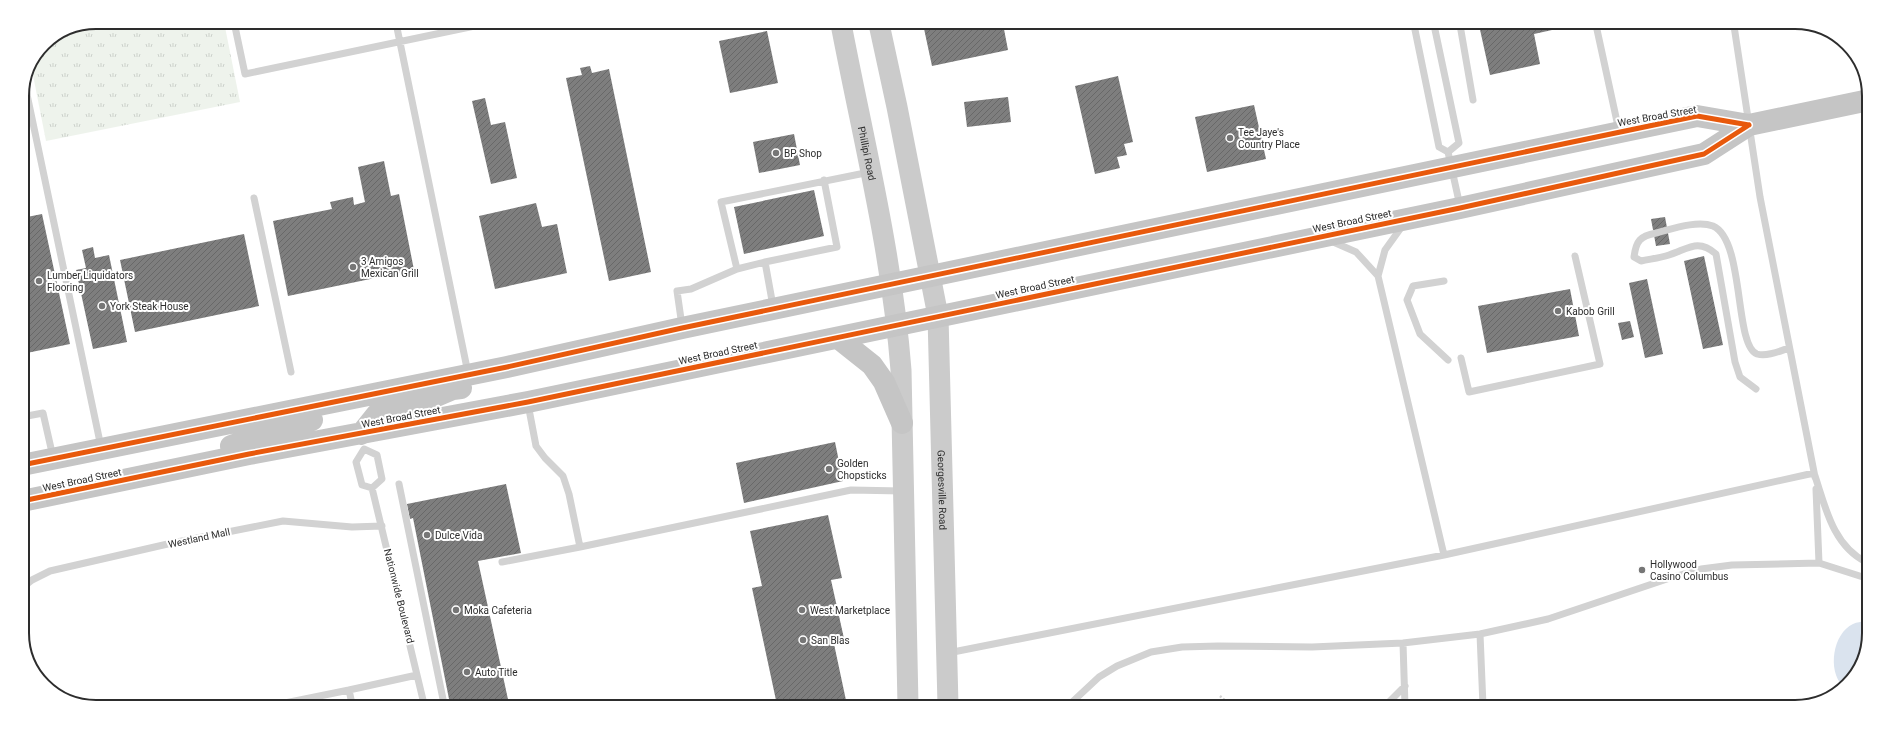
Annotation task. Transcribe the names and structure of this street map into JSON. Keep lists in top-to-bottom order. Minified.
{"streets":{"main road":["West Broad Street","Phillipi Road","Georgesville Road"],"lane":["Westland Mall","Nationwide Boulevard"]},"crossings":[["West Broad Street","Phillipi Road"],["West Broad Street","Georgesville Road"],["Westland Mall","Nationwide Boulevard"]],"places":["Tee Jaye's Country Place","BP Shop","3 Amigos Mexican Grill","Lumber Liquidators Flooring","York Steak House","Kabob Grill","Golden Chopsticks","Dulce Vida","Hollywood Casino Columbus","Moka Cafeteria","West Marketplace","San Blas","Auto Title"]}
